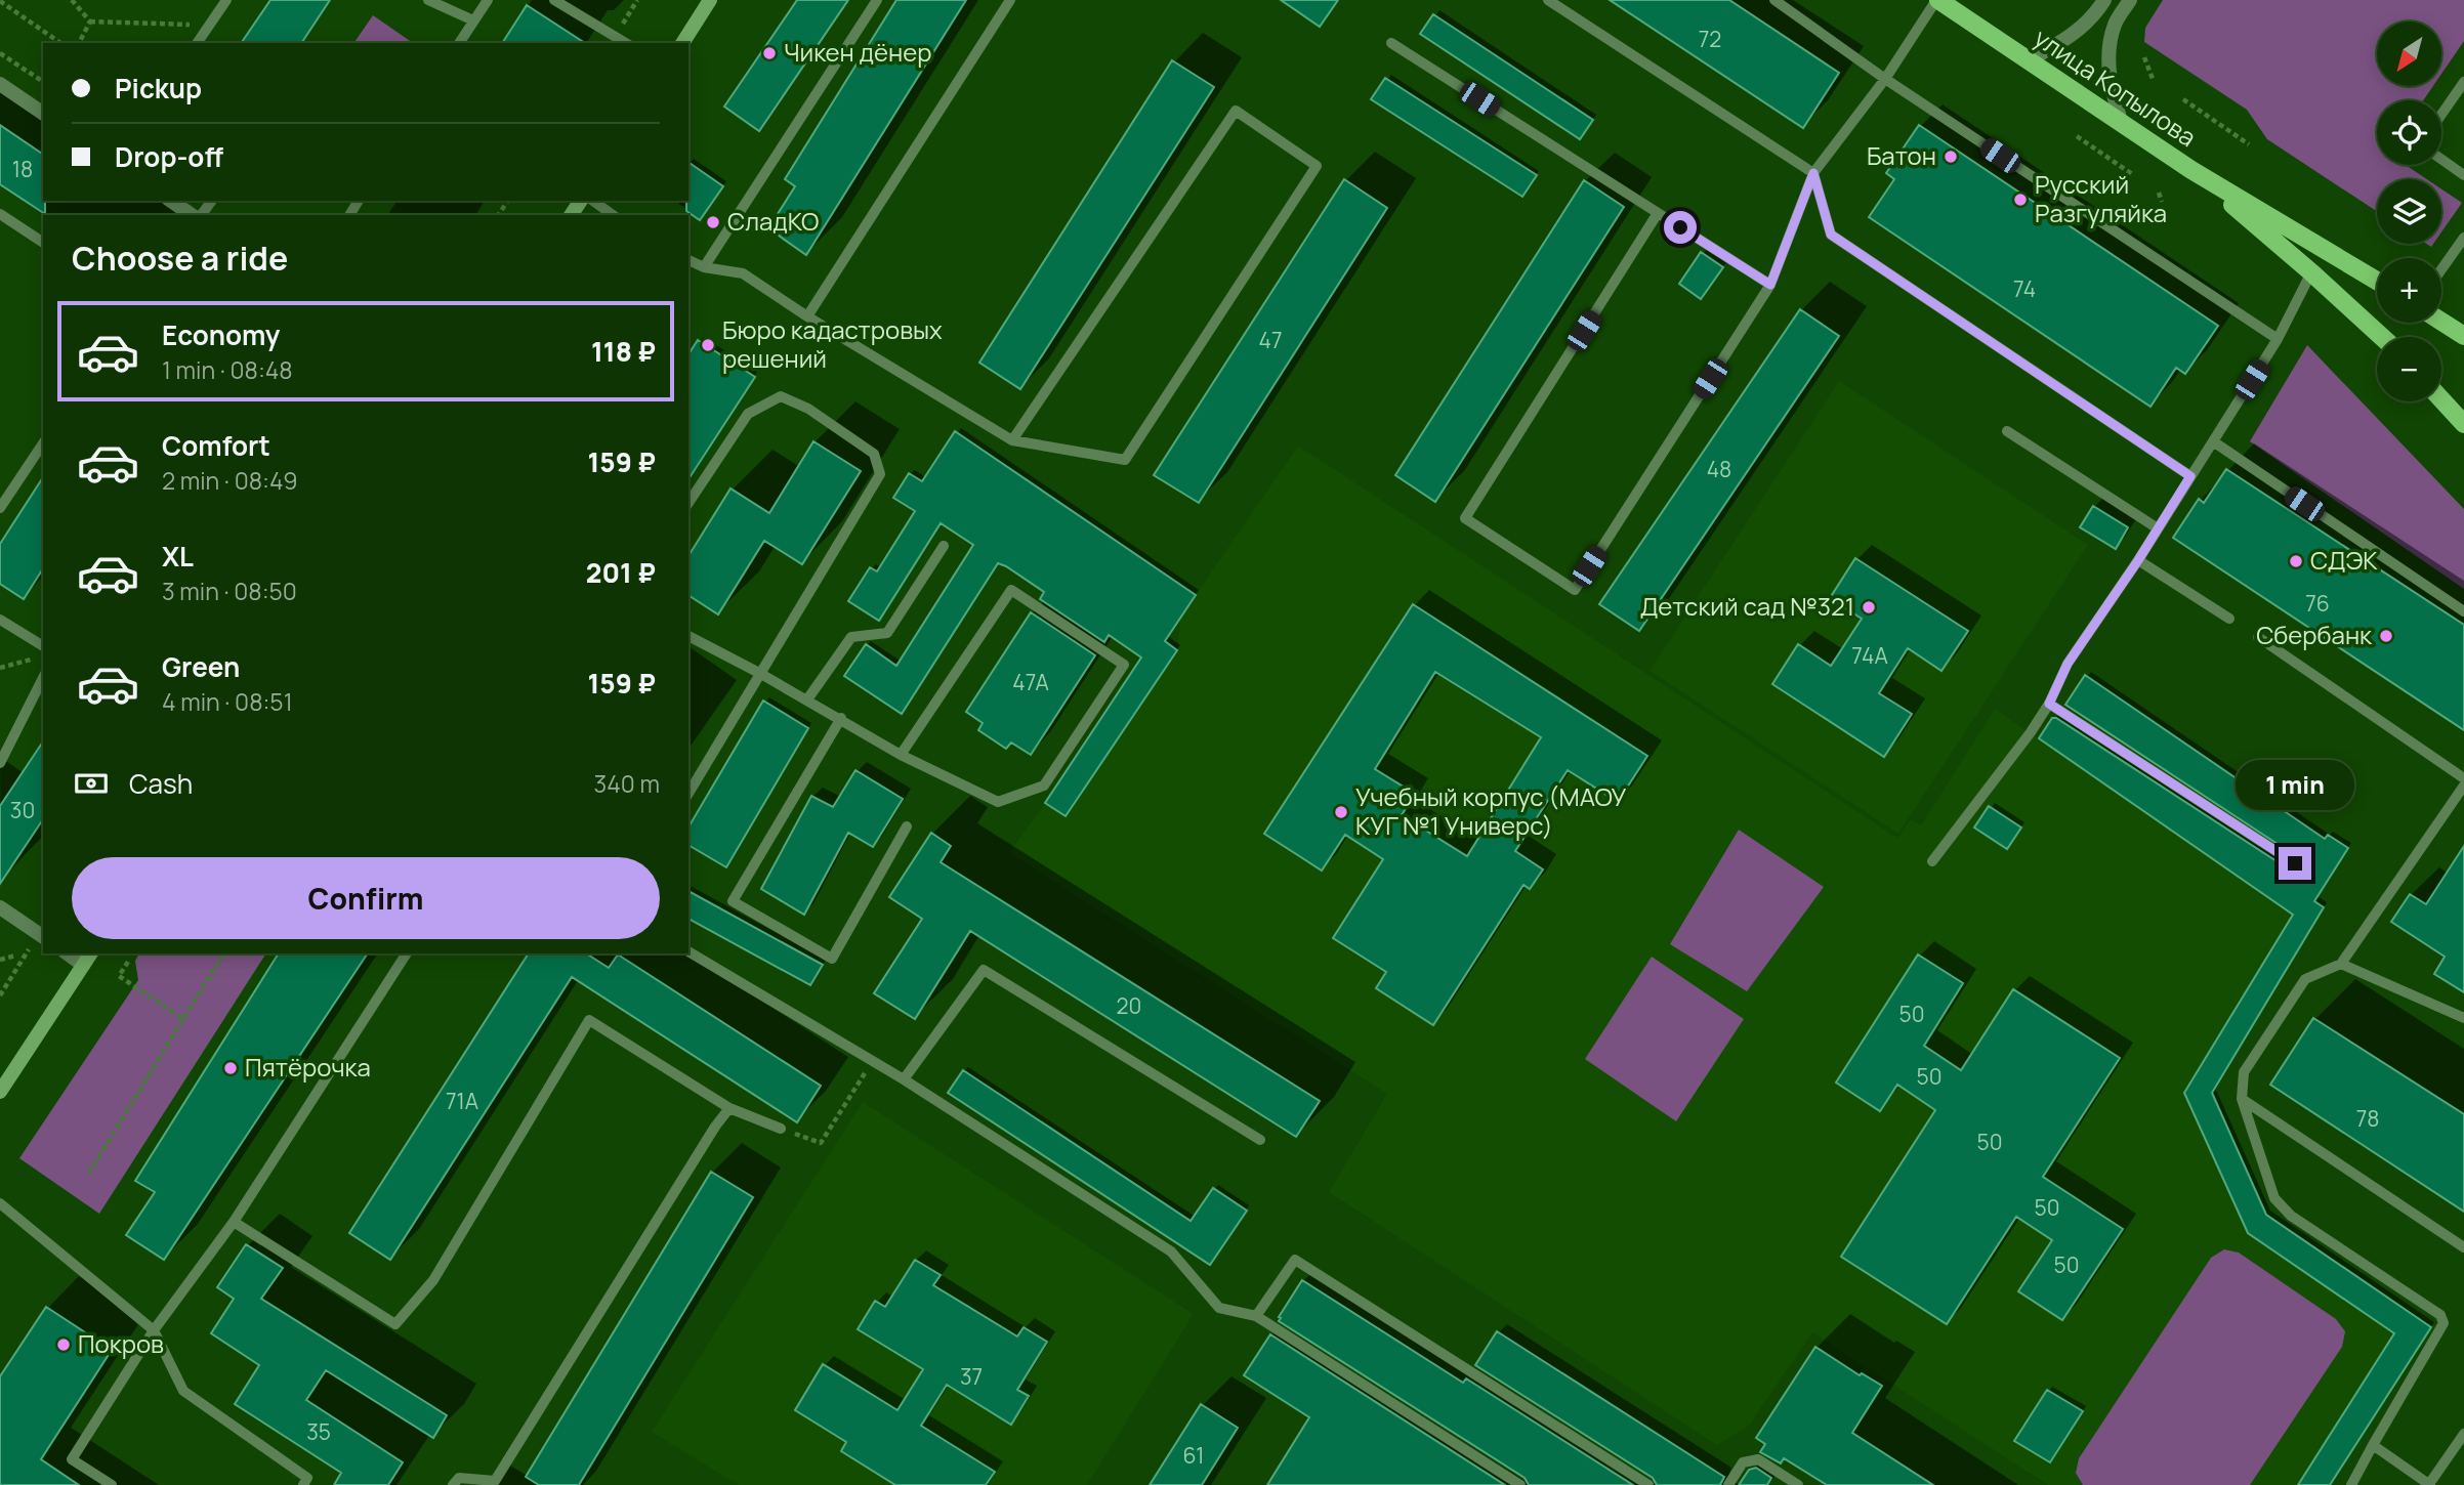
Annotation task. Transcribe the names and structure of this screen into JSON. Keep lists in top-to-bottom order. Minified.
{"streets":{"main road":["улица Копылова"]},"places":["Чикен дёнер","Батон","Русский Разгуляйка","СладКО","Бюро кадастровых решений","СДЭК","Детский сад №321","Сбербанк","Учебный корпус (МАОУ КУГ №1 Универс)","Пятёрочка","Покров"],"house_numbers":["72","18","74","47","48","76","74А","47А","30","20","50","50","71А","78","50","50","50","37","35","61"],"north":"bottom left","page":{"map_buttons":["+","−"],"banner":["Pickup","Drop-off"],"heading":"Choose a ride","list":[{"name":"Economy","note":"1 min · 08:48","value":"118 ₽"},{"name":"Comfort","note":"2 min · 08:49","value":"159 ₽"},{"name":"XL","note":"3 min · 08:50","value":"201 ₽"},{"name":"Green","note":"4 min · 08:51","value":"159 ₽"}],"pay":["Cash","340 m"],"bubble":"1 min","buttons":"Confirm"}}
